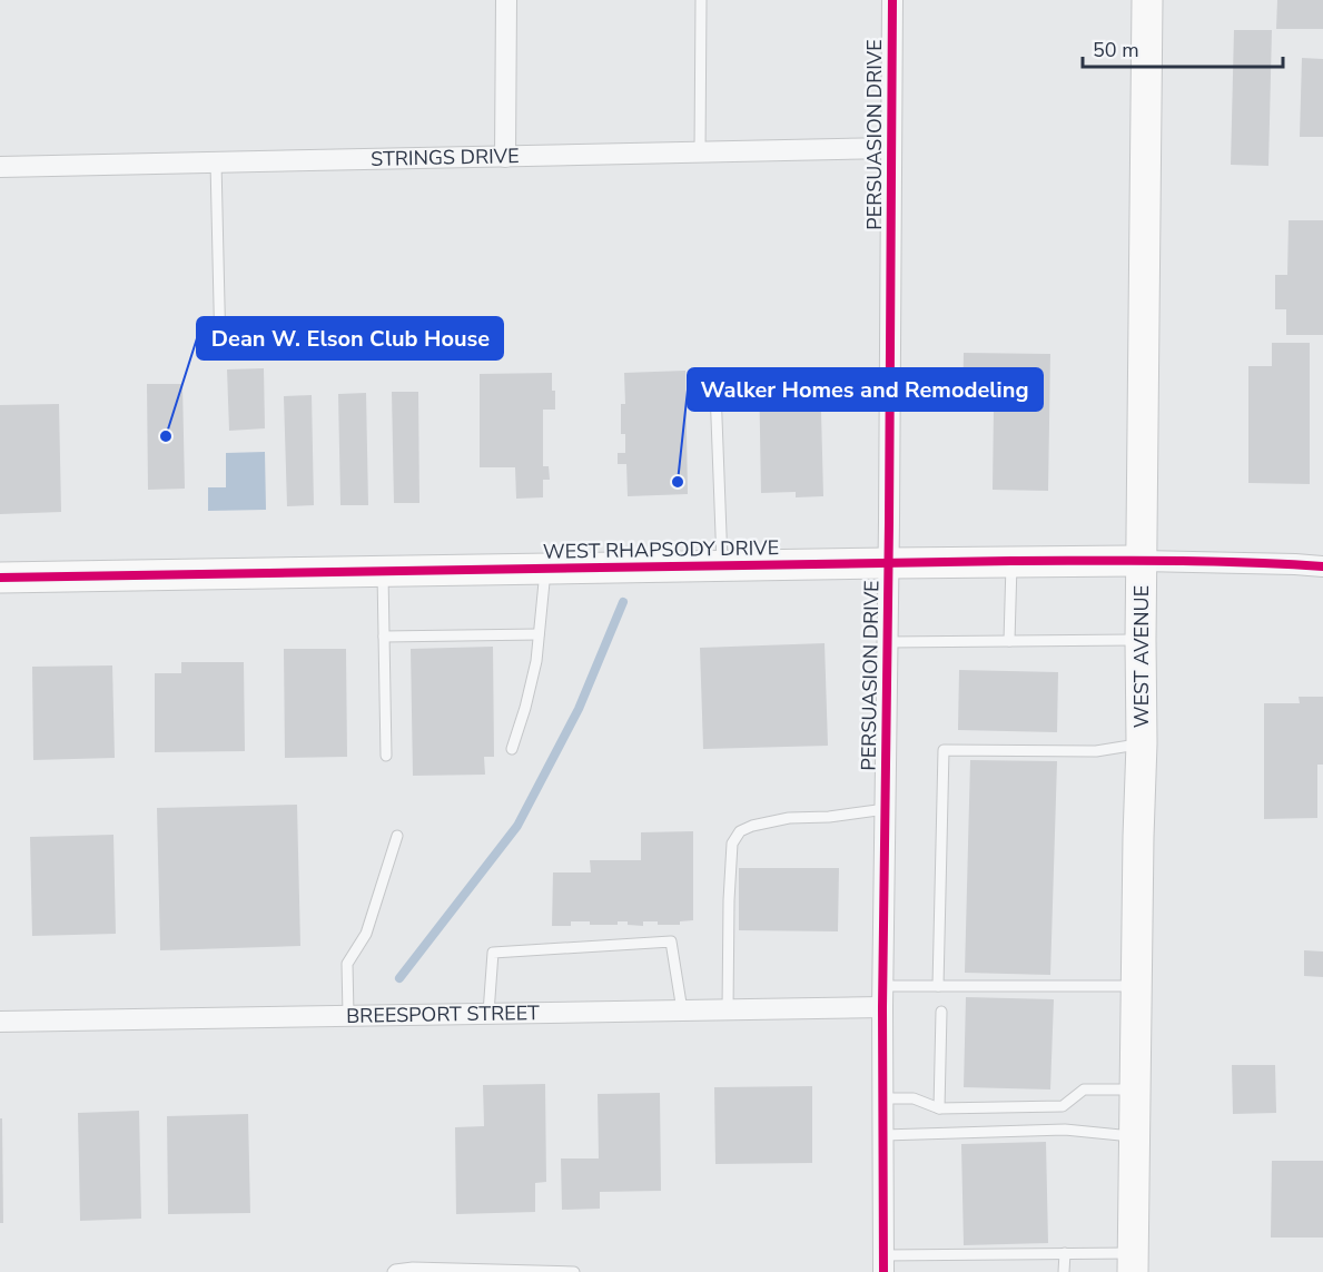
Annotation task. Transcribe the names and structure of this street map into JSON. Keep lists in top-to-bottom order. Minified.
{"streets":{"main road":["WEST RHAPSODY DRIVE","WEST AVENUE"],"street":["PERSUASION DRIVE","STRINGS DRIVE","BREESPORT STREET"]},"crossings":[["PERSUASION DRIVE","STRINGS DRIVE"],["PERSUASION DRIVE","WEST RHAPSODY DRIVE"],["PERSUASION DRIVE","BREESPORT STREET"],["WEST RHAPSODY DRIVE","WEST AVENUE"]],"places":["Dean W. Elson Club House","Walker Homes and Remodeling"],"scale_bar":"50 m"}
